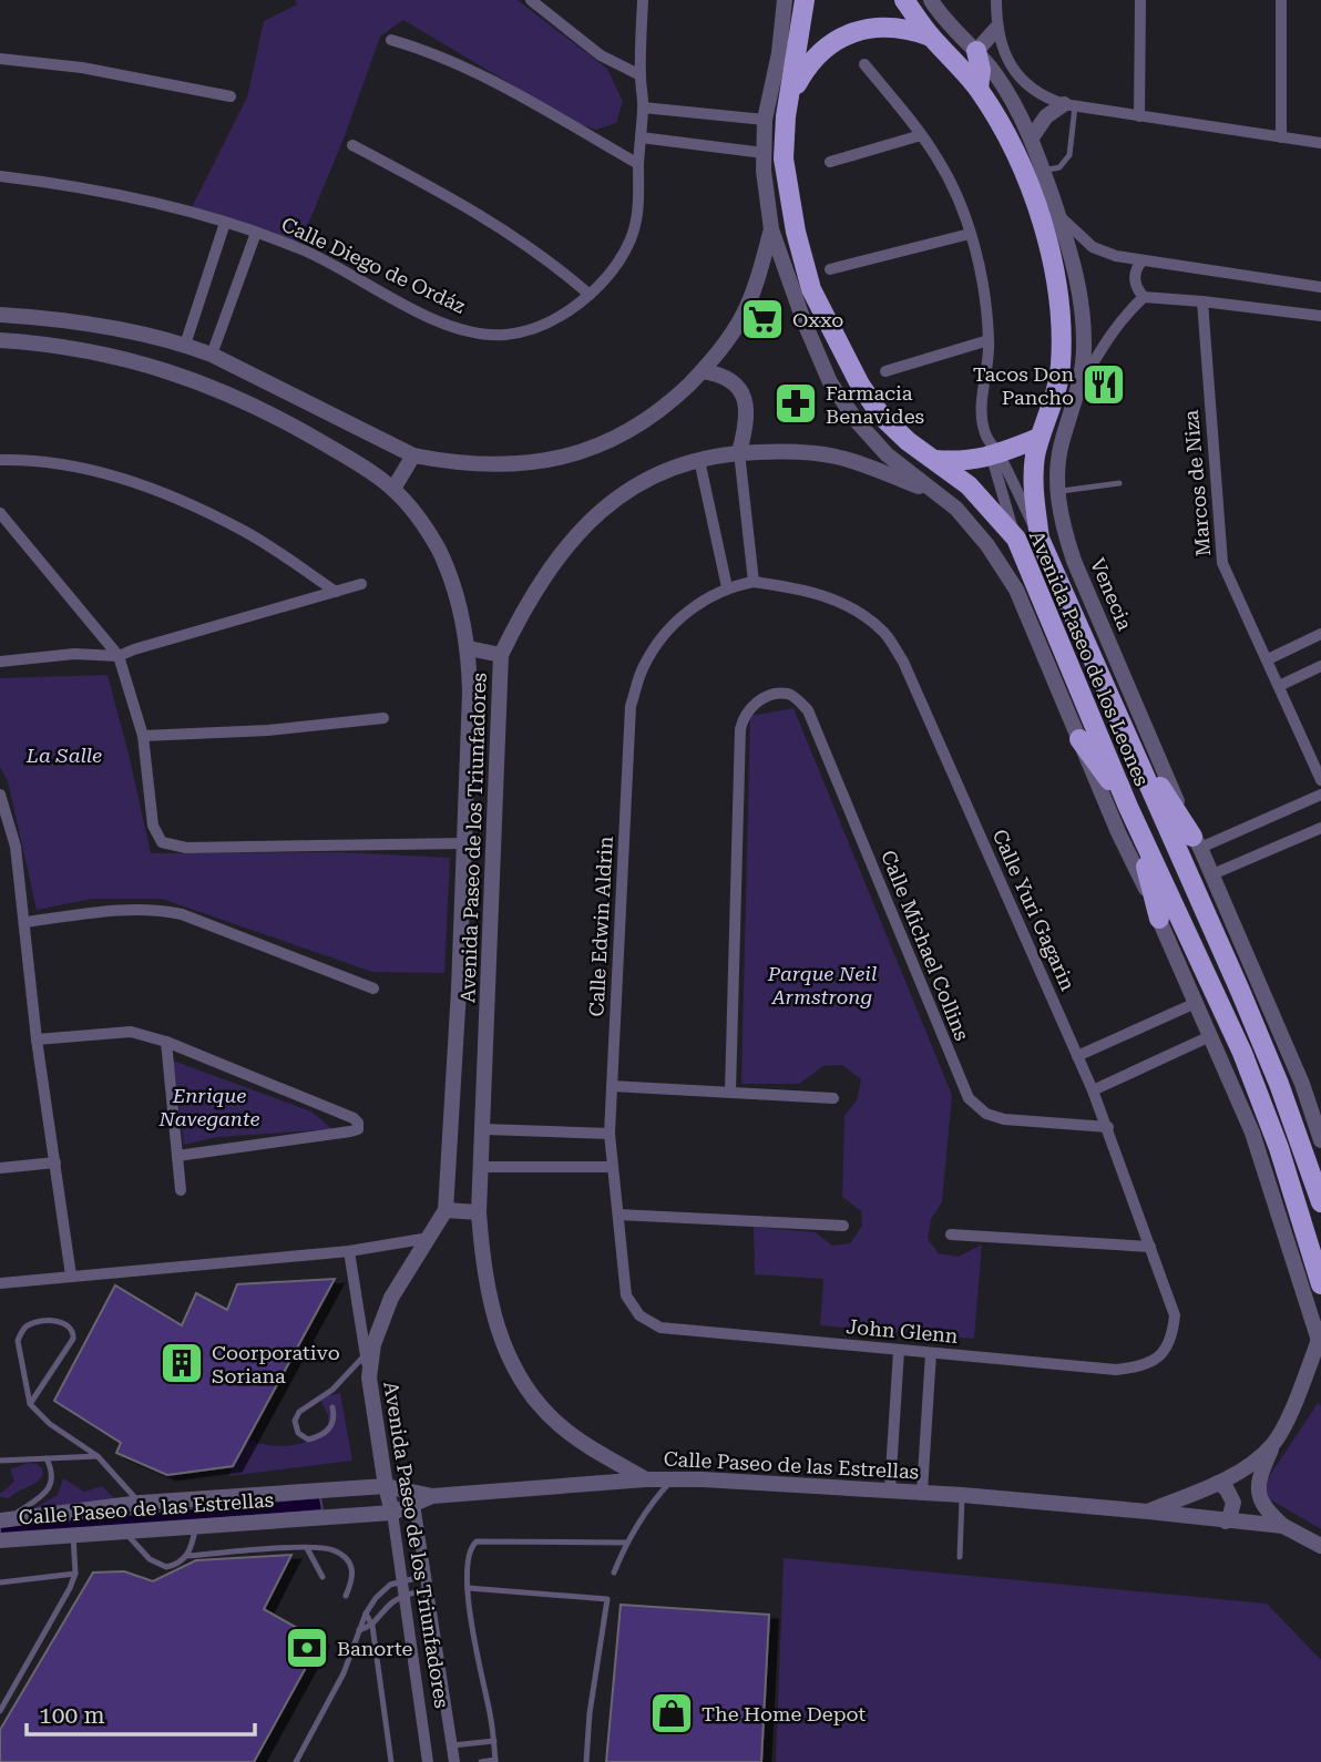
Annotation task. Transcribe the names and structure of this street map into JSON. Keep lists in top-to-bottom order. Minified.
{"streets":{"main road":["Avenida Paseo de los Leones"],"street":["Calle Diego de Ordáz","Marcos de Niza","Venecia","Avenida Paseo de los Triunfadores","Calle Yuri Gagarin","Calle Edwin Aldrin","Calle Michael Collins","John Glenn","Calle Paseo de las Estrellas"]},"crossings":[["Avenida Paseo de los Triunfadores","Calle Paseo de las Estrellas"],["Calle Yuri Gagarin","Calle Edwin Aldrin"],["Calle Yuri Gagarin","Calle Michael Collins"],["Calle Yuri Gagarin","John Glenn"],["Calle Edwin Aldrin","John Glenn"]],"parks":["La Salle","Parque Neil Armstrong","Enrique Navegante"],"places":{"supermarket":["Oxxo"],"restaurant":["Tacos Don Pancho"],"pharmacy":["Farmacia Benavides"],"building":["Coorporativo Soriana"],"bank":["Banorte"],"shop":["The Home Depot"]},"scale_bar":"100 m"}
